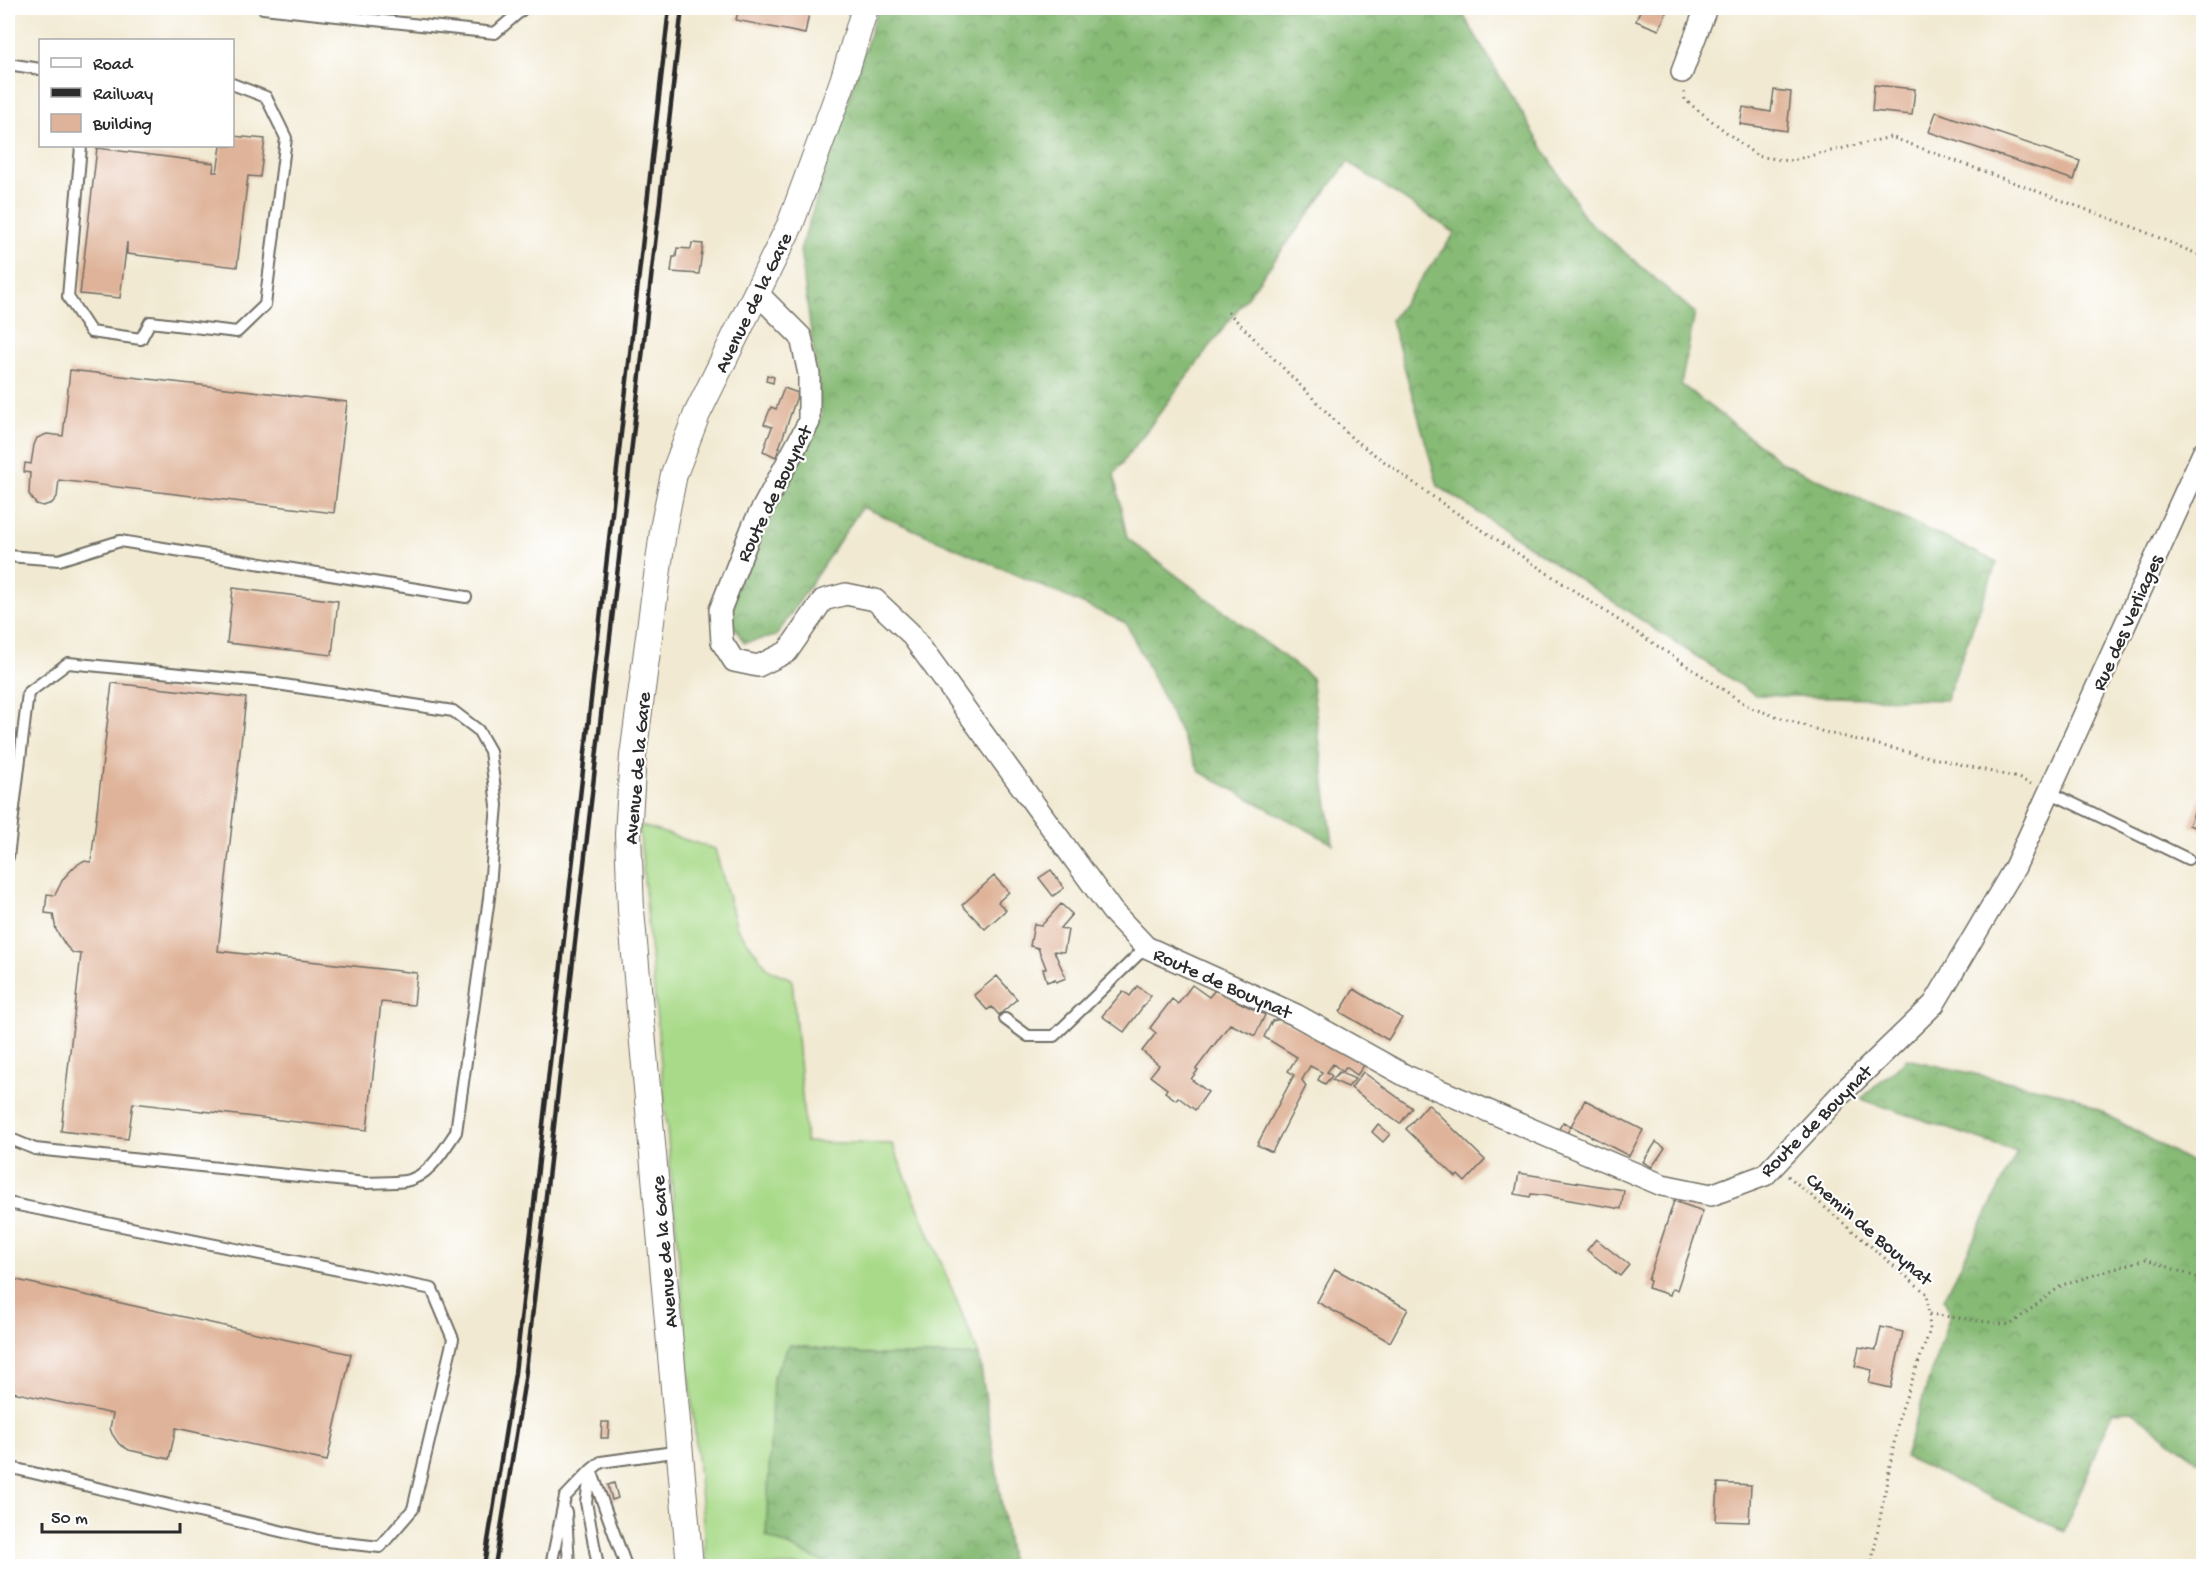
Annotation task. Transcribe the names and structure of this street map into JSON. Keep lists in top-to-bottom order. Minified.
{"streets":{"street":["Avenue de la Gare","Route de Bouynat","Rue des Verliages"],"path":["Chemin de Bouynat"]},"crossings":[["Avenue de la Gare","Route de Bouynat"],["Route de Bouynat","Rue des Verliages"],["Route de Bouynat","Chemin de Bouynat"]],"legend":["Road","Railway","Building"],"scale_bar":"50 m"}
